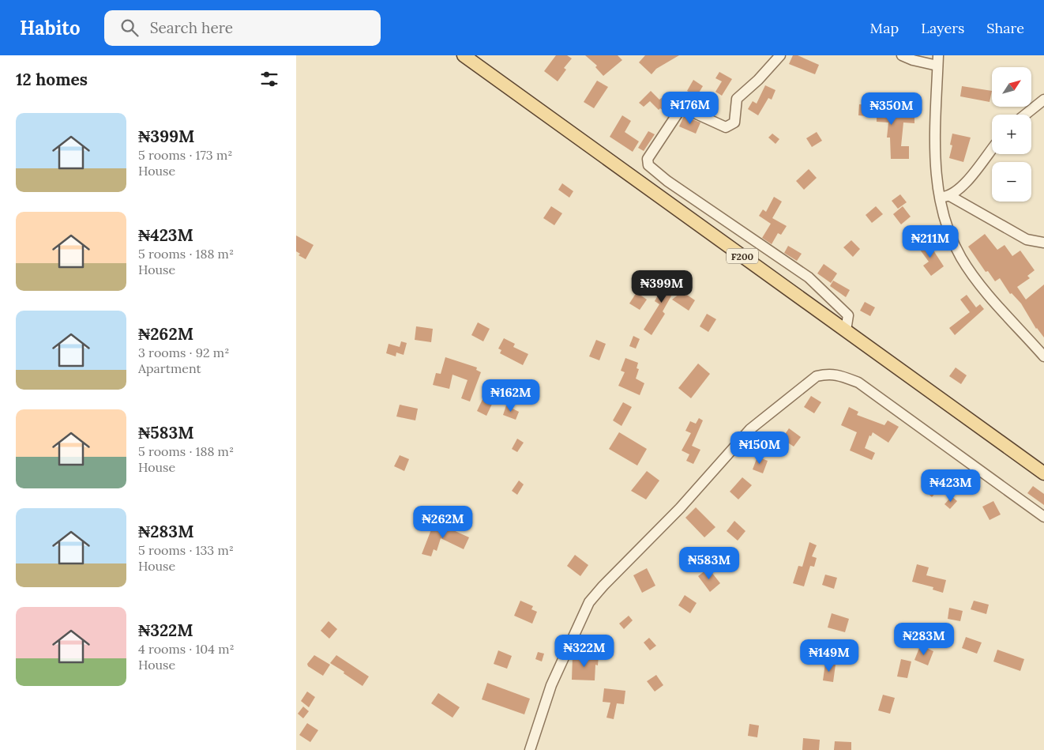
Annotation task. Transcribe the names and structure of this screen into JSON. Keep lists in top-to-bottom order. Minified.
{"streets":{"main road":["F200"]},"north":"top right","page":{"header":"Habito","search":"Search here","nav":["Map","Layers","Share"],"heading":"12 homes","map_buttons":["+","−"],"price":["₦176M","₦350M","₦211M","₦399M","₦162M","₦150M","₦423M","₦262M","₦583M","₦283M","₦322M","₦149M"],"list":[{"name":"₦399M","note":"5 rooms · 173 m² · House"},{"name":"₦423M","note":"5 rooms · 188 m² · House"},{"name":"₦262M","note":"3 rooms · 92 m² · Apartment"},{"name":"₦583M","note":"5 rooms · 188 m² · House"},{"name":"₦283M","note":"5 rooms · 133 m² · House"},{"name":"₦322M","note":"4 rooms · 104 m² · House"}]}}
